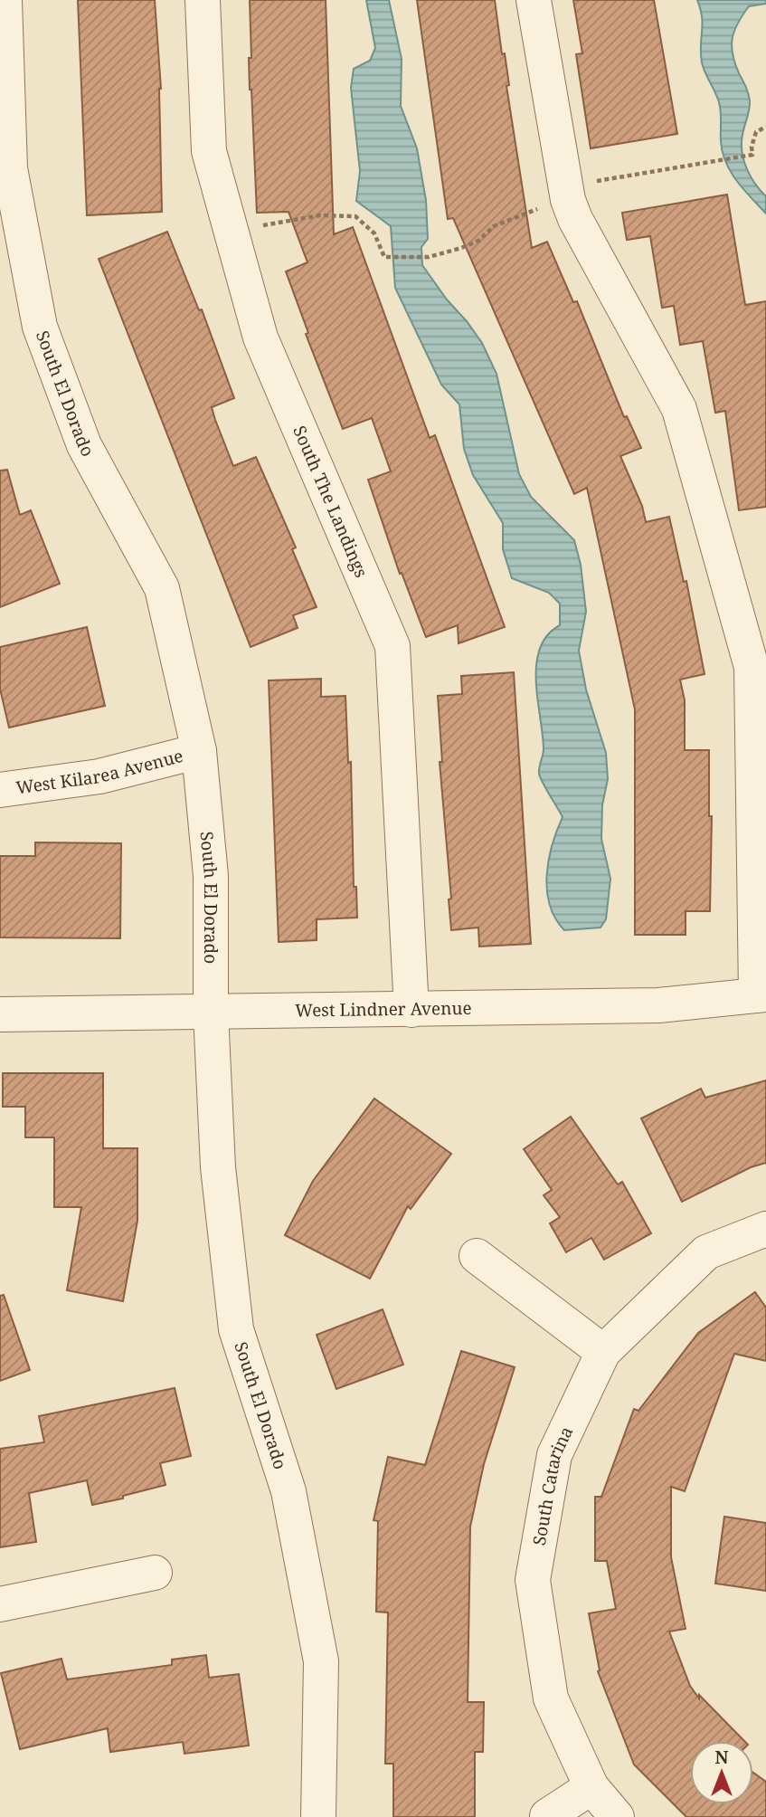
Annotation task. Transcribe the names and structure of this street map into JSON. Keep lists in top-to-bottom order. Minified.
{"streets":{"street":["South El Dorado","South The Landings","West Kilarea Avenue","West Lindner Avenue","South Catarina"]},"crossings":[["South El Dorado","West Kilarea Avenue"],["South El Dorado","West Lindner Avenue"],["South The Landings","West Lindner Avenue"]],"north":"top"}
